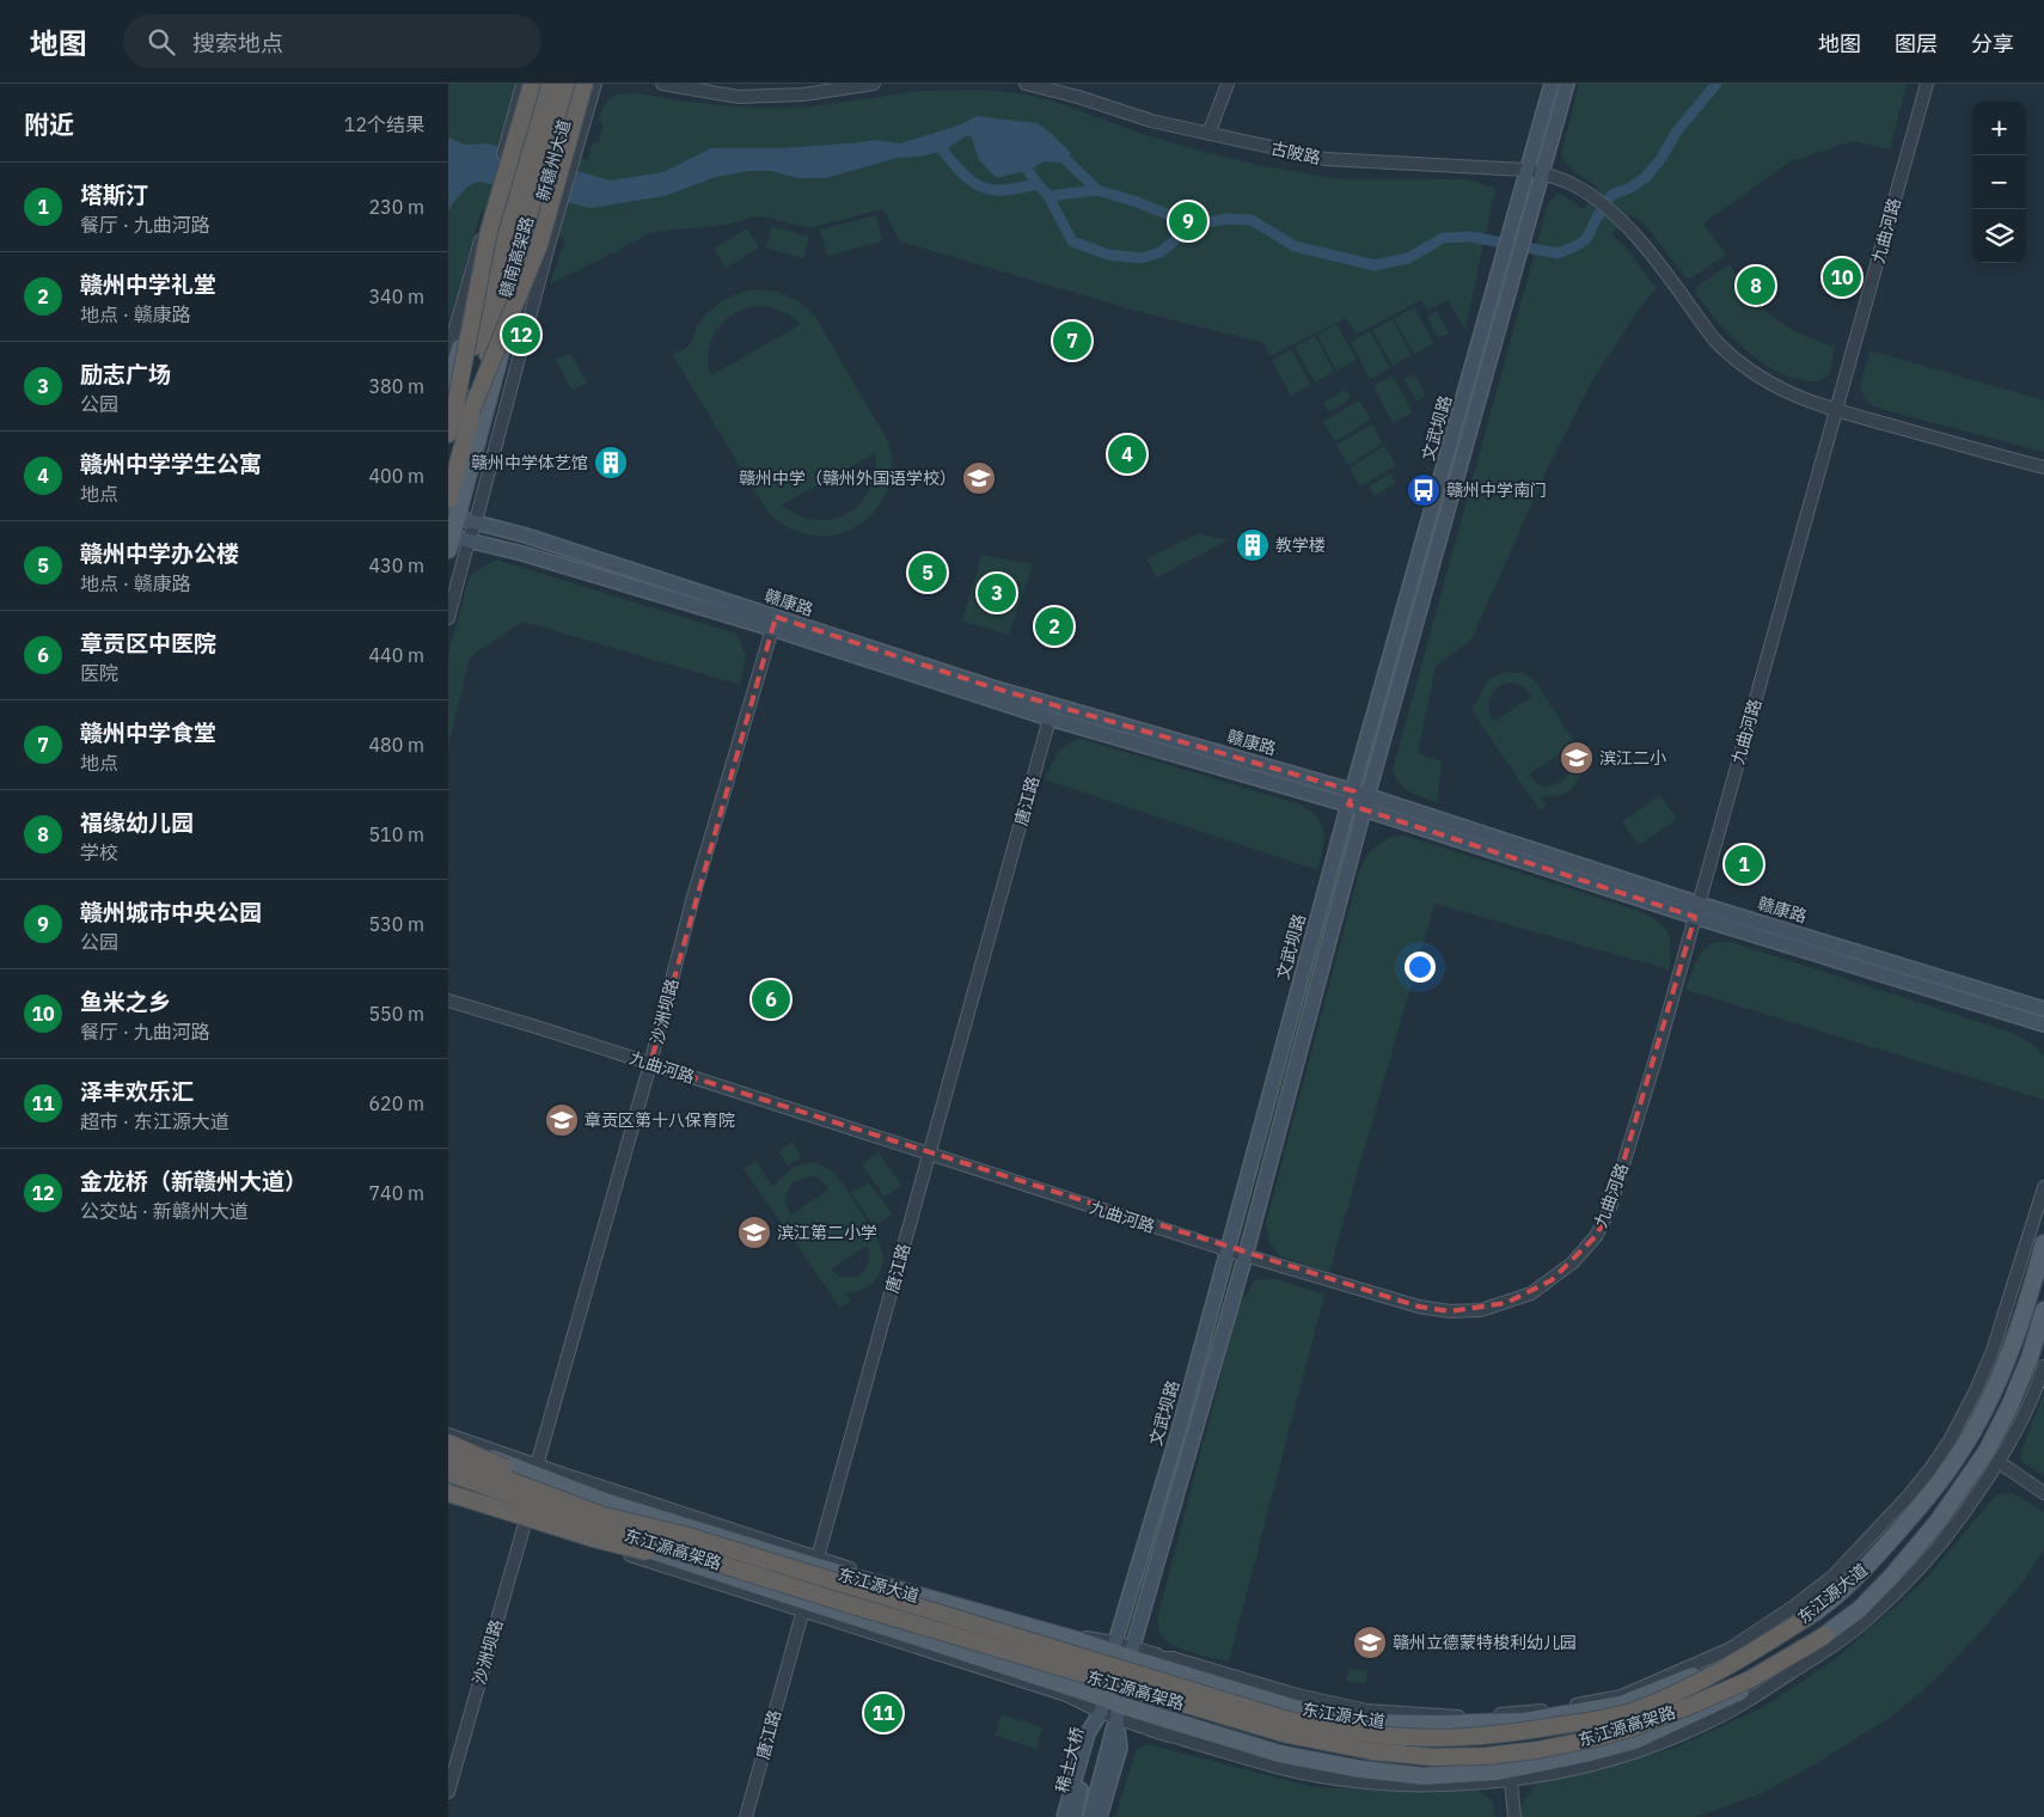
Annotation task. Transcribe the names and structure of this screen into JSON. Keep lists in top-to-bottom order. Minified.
{"streets":{"highway":["赣南高架路","东江源高架路"],"main road":["新赣州大道","文武坝路","赣康路","东江源大道","稀土大桥"],"street":["古陂路","九曲河路","唐江路","沙洲坝路"]},"crossings":[["古陂路","九曲河路"],["古陂路","文武坝路"],["新赣州大道","赣康路"],["九曲河路","文武坝路"],["九曲河路","赣康路"],["九曲河路","唐江路"],["九曲河路","沙洲坝路"],["文武坝路","赣康路"],["文武坝路","东江源大道"],["文武坝路","稀土大桥"],["赣康路","唐江路"],["赣康路","沙洲坝路"],["唐江路","东江源大道"],["沙洲坝路","东江源大道"],["东江源高架路","东江源大道"],["东江源大道","稀土大桥"]],"places":{"building":["赣州中学体艺馆","教学楼"],"school or university":["赣州中学（赣州外国语学校）","滨江二小","章贡区第十八保育院","滨江第二小学","赣州立德蒙特梭利幼儿园"],"bus stop":["赣州中学南门"]},"page":{"header":"地图","search":"搜索地点","nav":["地图","图层","分享"],"heading":["附近","12个结果"],"map_buttons":["+","−"],"list":[{"mark":"1","name":"塔斯汀","note":"餐厅 · 九曲河路","value":"230 m"},{"mark":"2","name":"赣州中学礼堂","note":"地点 · 赣康路","value":"340 m"},{"mark":"3","name":"励志广场","note":"公园","value":"380 m"},{"mark":"4","name":"赣州中学学生公寓","note":"地点","value":"400 m"},{"mark":"5","name":"赣州中学办公楼","note":"地点 · 赣康路","value":"430 m"},{"mark":"6","name":"章贡区中医院","note":"医院","value":"440 m"},{"mark":"7","name":"赣州中学食堂","note":"地点","value":"480 m"},{"mark":"8","name":"福缘幼儿园","note":"学校","value":"510 m"},{"mark":"9","name":"赣州城市中央公园","note":"公园","value":"530 m"},{"mark":"10","name":"鱼米之乡","note":"餐厅 · 九曲河路","value":"550 m"},{"mark":"11","name":"泽丰欢乐汇","note":"超市 · 东江源大道","value":"620 m"},{"mark":"12","name":"金龙桥（新赣州大道）","note":"公交站 · 新赣州大道","value":"740 m"}],"pins":["9","10","8","12","7","4","5","3","2","1","6","11"]}}
